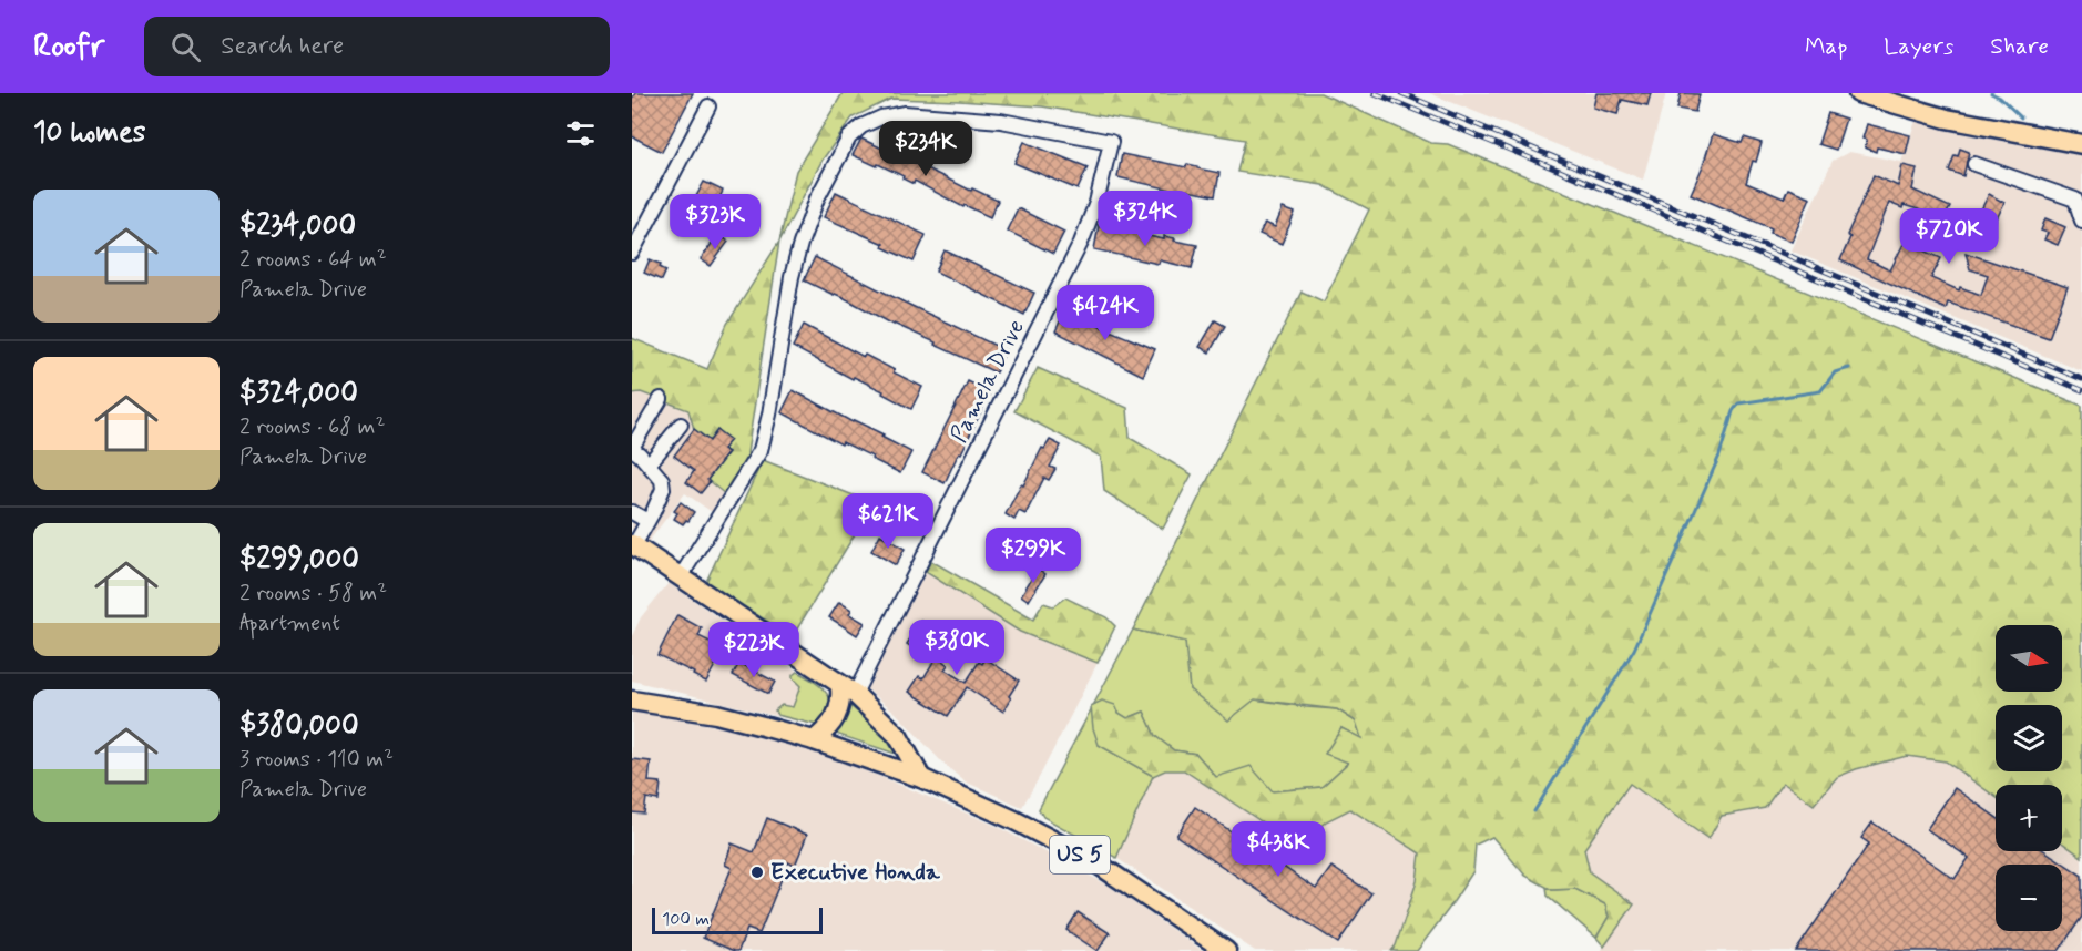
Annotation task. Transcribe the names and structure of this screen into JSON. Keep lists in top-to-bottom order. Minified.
{"streets":{"main road":["US 5"],"street":["Pamela Drive"]},"places":["Executive Honda"],"scale_bar":"100 m","north":"right","page":{"header":"Roofr","search":"Search here","nav":["Map","Layers","Share"],"heading":"10 homes","price":["$234K","$324K","$323K","$720K","$424K","$621K","$299K","$380K","$223K","$438K"],"list":[{"name":"$234,000","note":"2 rooms · 64 m² · Pamela Drive"},{"name":"$324,000","note":"2 rooms · 68 m² · Pamela Drive"},{"name":"$299,000","note":"2 rooms · 58 m² · Apartment"},{"name":"$380,000","note":"3 rooms · 110 m² · Pamela Drive"}],"map_buttons":["+","−"],"scale":"100 m"}}
